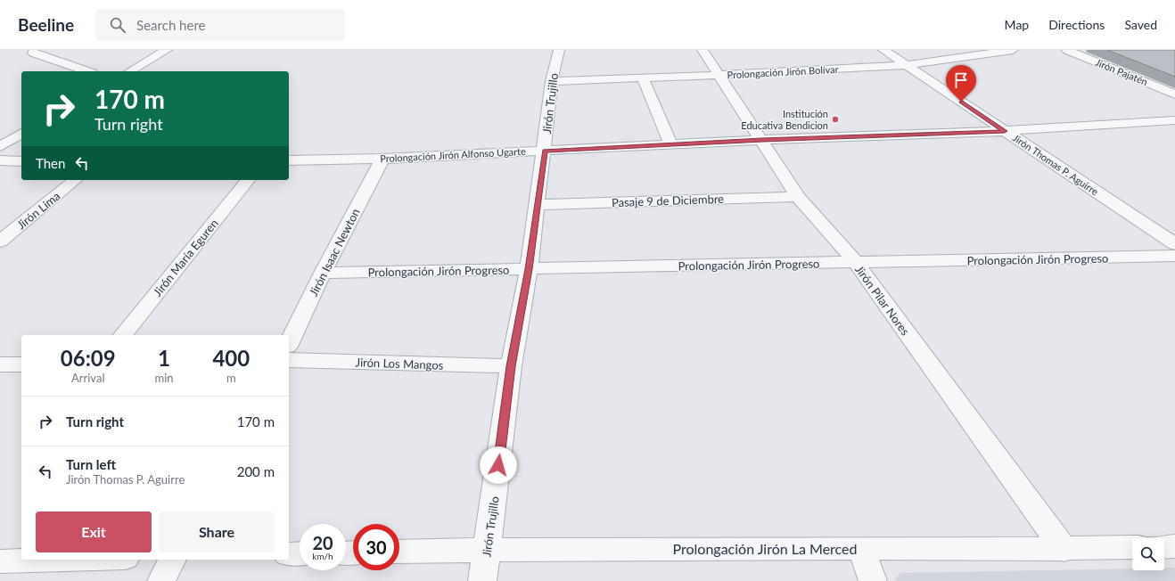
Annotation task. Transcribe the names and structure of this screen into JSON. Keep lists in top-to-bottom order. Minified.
{"streets":{"street":["Prolongación Jirón Bolívar","Jirón Pajatén","Jirón Trujillo","Prolongación Jirón Alfonso Ugarte","Jirón Thomas P. Aguirre","Pasaje 9 de Diciembre","Jirón Lima","Jirón Isaac Newton","Jirón María Eguren","Prolongación Jirón Progreso","Jirón Pilar Nores","Jirón Los Mangos","Prolongación Jirón La Merced"]},"crossings":[["Prolongación Jirón Bolívar","Jirón Trujillo"],["Prolongación Jirón Bolívar","Jirón Thomas P. Aguirre"],["Prolongación Jirón Bolívar","Jirón Pilar Nores"],["Jirón Trujillo","Prolongación Jirón Alfonso Ugarte"],["Jirón Trujillo","Pasaje 9 de Diciembre"],["Jirón Trujillo","Prolongación Jirón Progreso"],["Jirón Trujillo","Jirón Los Mangos"],["Jirón Trujillo","Prolongación Jirón La Merced"],["Prolongación Jirón Alfonso Ugarte","Jirón Thomas P. Aguirre"],["Prolongación Jirón Alfonso Ugarte","Jirón Isaac Newton"],["Prolongación Jirón Alfonso Ugarte","Jirón Pilar Nores"],["Pasaje 9 de Diciembre","Jirón Pilar Nores"],["Jirón Isaac Newton","Prolongación Jirón Progreso"],["Prolongación Jirón Progreso","Jirón Pilar Nores"],["Jirón Pilar Nores","Prolongación Jirón La Merced"]],"places":["Institución Educativa Bendicion"],"page":{"header":"Beeline","search":"Search here","nav":["Map","Directions","Saved"],"turn":["170 m","Turn right"],"then":"Then","eta":["06:09","Arrival","1","min","400","m"],"list":[{"name":"Turn right","value":"170 m"},{"name":"Turn left","note":"Jirón Thomas P. Aguirre","value":"200 m"}],"buttons":["Exit","Share"],"speed":"20 km/h","limit":"30"}}
